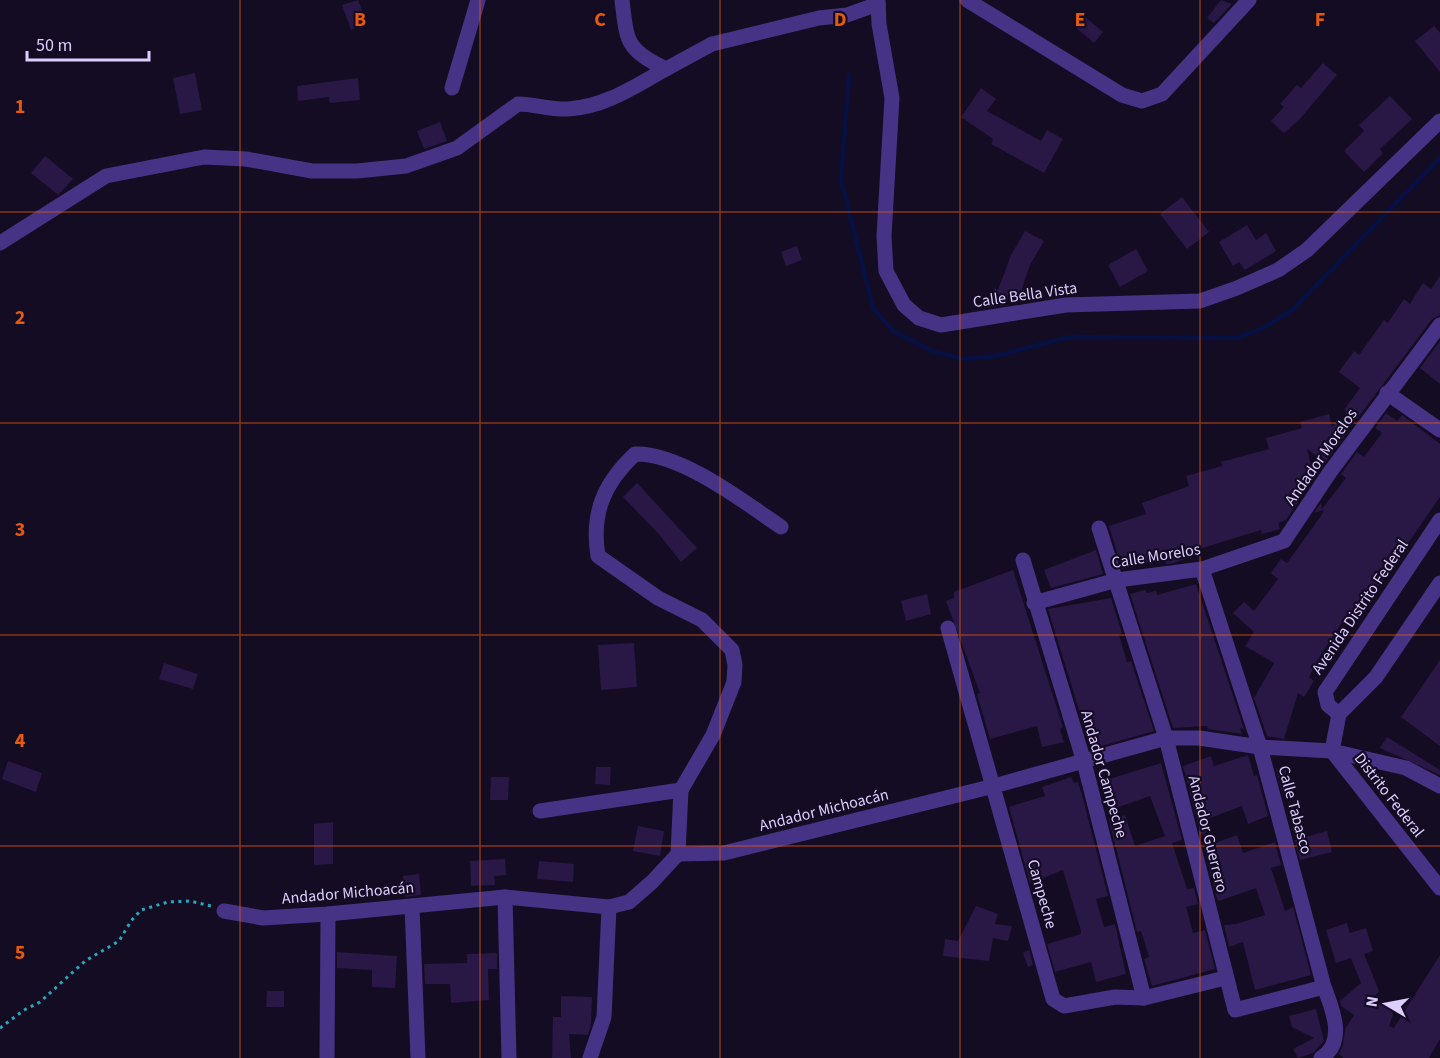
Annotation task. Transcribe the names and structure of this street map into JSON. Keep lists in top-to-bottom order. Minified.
{"streets":{"street":["Calle Bella Vista","Andador Morelos","Calle Morelos","Avenida Distrito Federal","Andador Campeche","Distrito Federal","Andador Michoacán","Calle Tabasco","Andador Guerrero","Campeche"]},"crossings":[["Andador Morelos","Calle Morelos"],["Calle Morelos","Andador Campeche"],["Calle Morelos","Calle Tabasco"],["Calle Morelos","Andador Guerrero"],["Andador Campeche","Andador Michoacán"],["Andador Campeche","Campeche"],["Distrito Federal","Andador Michoacán"],["Andador Michoacán","Calle Tabasco"],["Andador Michoacán","Andador Guerrero"],["Andador Michoacán","Campeche"],["Calle Tabasco","Andador Guerrero"],["Andador Guerrero","Campeche"]],"scale_bar":"50 m","north":"left","grid":{"columns":["B","C","D","E","F"],"rows":["1","2","3","4","5"]}}
